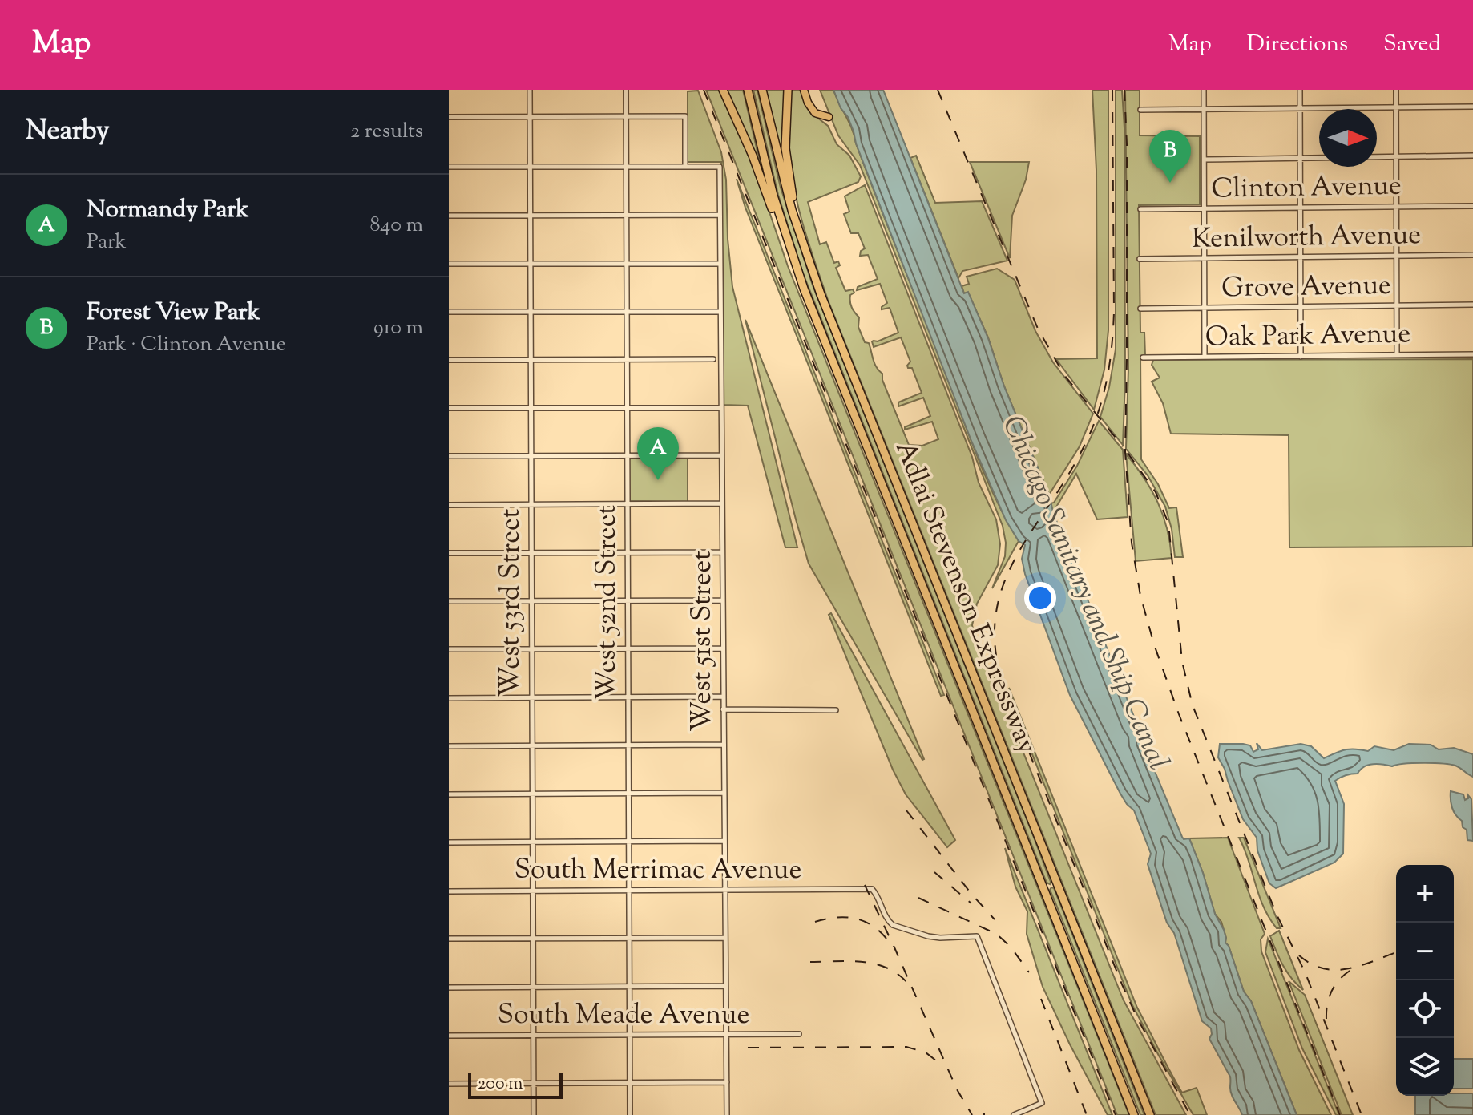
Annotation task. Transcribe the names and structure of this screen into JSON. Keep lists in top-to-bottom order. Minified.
{"streets":{"highway":["Adlai Stevenson Expressway"],"street":["Clinton Avenue","Kenilworth Avenue","Grove Avenue","Oak Park Avenue","West 53rd Street","West 52nd Street","West 51st Street","South Merrimac Avenue","South Meade Avenue"]},"crossings":[["West 53rd Street","South Merrimac Avenue"],["West 53rd Street","South Meade Avenue"],["West 52nd Street","South Merrimac Avenue"],["West 52nd Street","South Meade Avenue"],["West 51st Street","South Merrimac Avenue"],["West 51st Street","South Meade Avenue"]],"water":["Chicago Sanitary and Ship Canal"],"scale_bar":"200 m","north":"right","page":{"header":"Map","nav":["Map","Directions","Saved"],"heading":["Nearby","2 results"],"pins":["B","A"],"list":[{"mark":"A","name":"Normandy Park","note":"Park","value":"840 m"},{"mark":"B","name":"Forest View Park","note":"Park · Clinton Avenue","value":"910 m"}],"map_buttons":["+","−"],"scale":"200 m"}}
